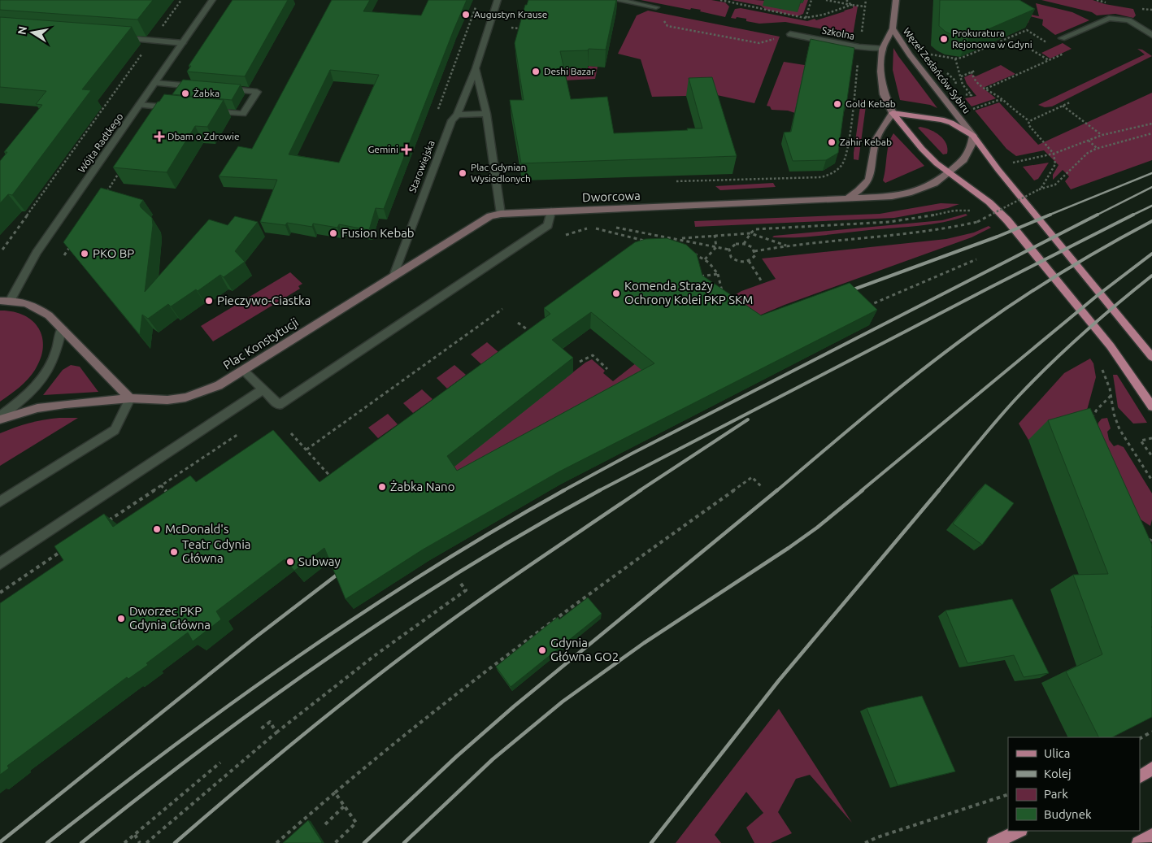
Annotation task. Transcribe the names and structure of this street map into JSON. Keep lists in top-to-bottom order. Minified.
{"streets":{"main road":["Węzeł Zesłańców Sybiru","Dworcowa","Plac Konstytucji"],"street":["Szkolna","Wójta Radtkego","Starowiejska"]},"crossings":[["Szkolna","Węzeł Zesłańców Sybiru"],["Starowiejska","Dworcowa"],["Starowiejska","Plac Konstytucji"],["Dworcowa","Plac Konstytucji"]],"places":{"other":["Augustyn Krause","Prokuratura Rejonowa w Gdyni","Deshi Bazar","Żabka","Gold Kebab","Zahir Kebab","Plac Gdynian Wysiedlonych","Fusion Kebab","PKO BP","Komenda Straży Ochrony Kolei PKP SKM","Pieczywo-Ciastka","Żabka Nano","McDonald's","Teatr Gdynia Główna","Subway","Dworzec PKP Gdynia Główna","Gdynia Główna GO2"],"health":["Dbam o Zdrowie","Gemini"]},"legend":["Ulica","Kolej","Park","Budynek"],"north":"left"}
